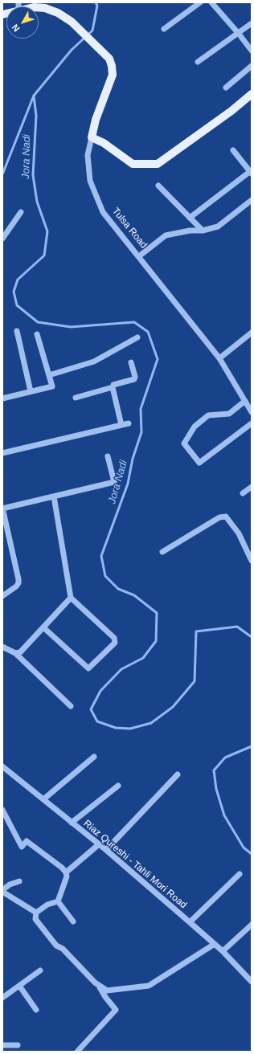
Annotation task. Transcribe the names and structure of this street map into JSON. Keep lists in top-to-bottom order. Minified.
{"streets":{"main road":["Tulsa Road"],"street":["Riaz Qureshi - Tahli Mori Road"]},"water":["Jora Nadi"],"north":"bottom left"}
